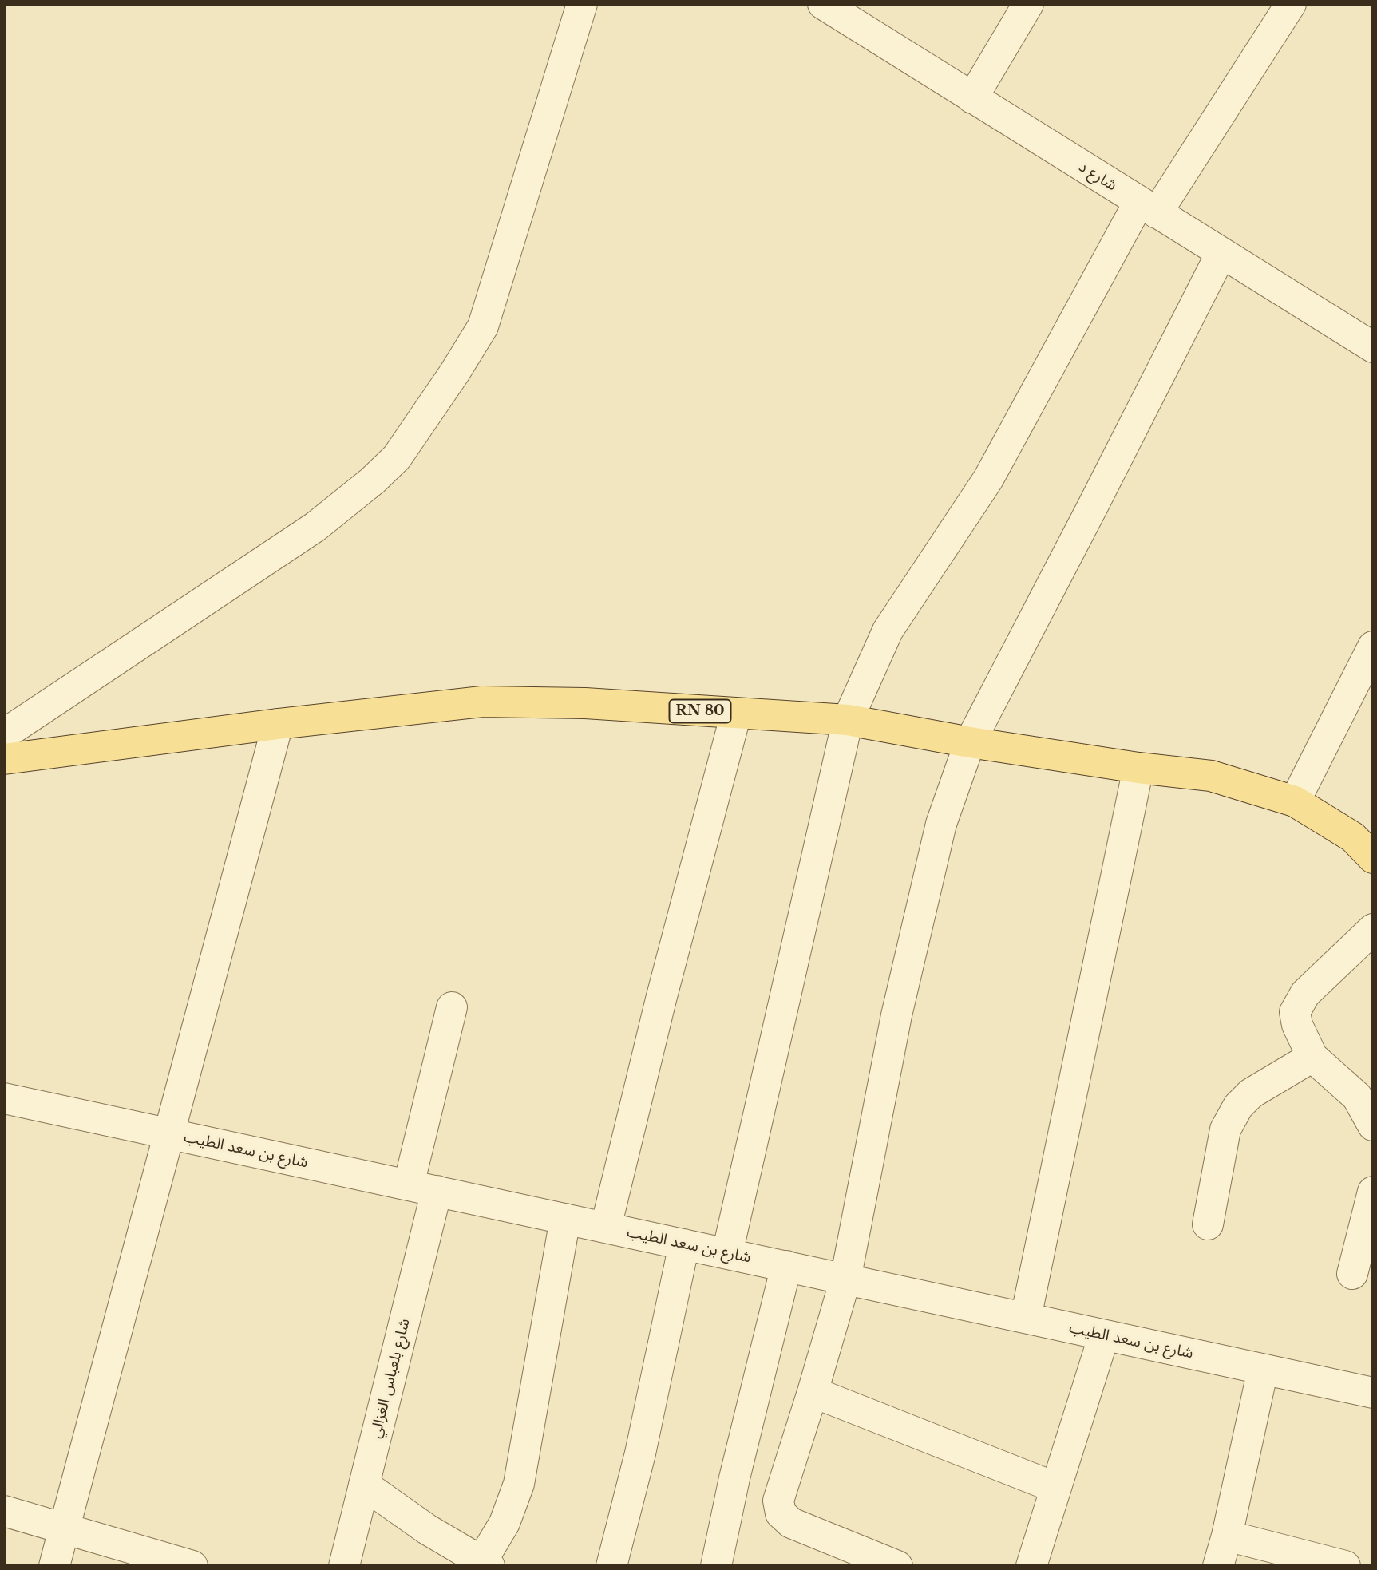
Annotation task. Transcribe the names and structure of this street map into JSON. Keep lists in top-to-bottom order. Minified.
{"streets":{"main road":["RN 80"],"street":["شارع د","شارع بن سعد الطيب","شارع بلعباس الغزالي"]},"crossings":[["شارع بن سعد الطيب","شارع بلعباس الغزالي"]]}
